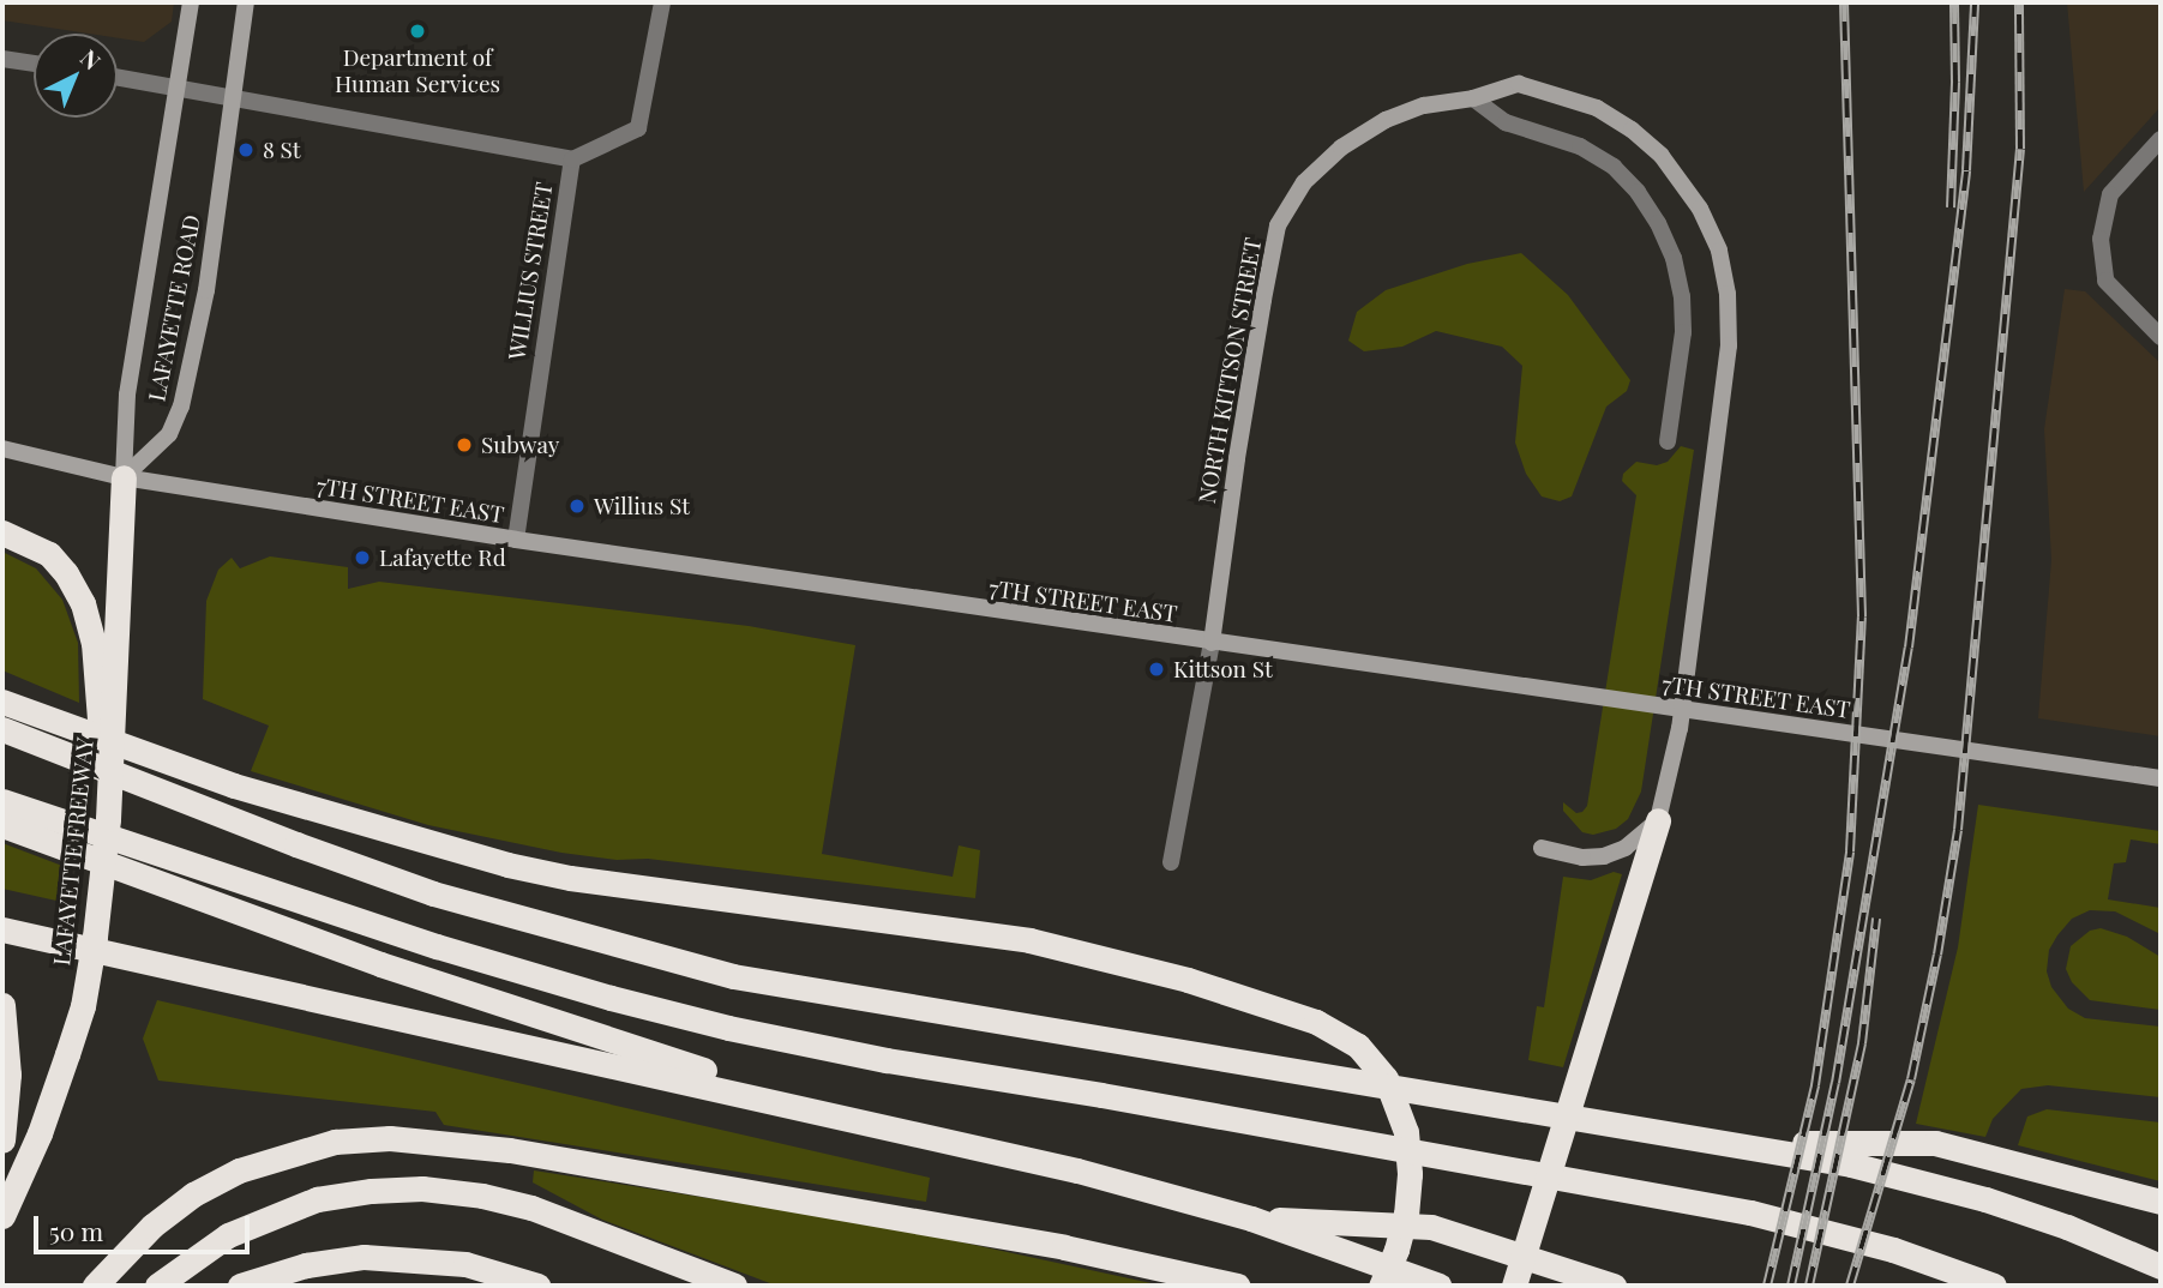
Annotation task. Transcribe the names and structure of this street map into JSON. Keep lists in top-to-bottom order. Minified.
{"streets":{"highway":["LAFAYETTE FREEWAY"],"main road":["LAFAYETTE ROAD","NORTH KITTSON STREET","7TH STREET EAST"],"street":["WILLIUS STREET"]},"crossings":[["WILLIUS STREET","7TH STREET EAST"],["LAFAYETTE ROAD","7TH STREET EAST"],["NORTH KITTSON STREET","7TH STREET EAST"]],"places":["Department of Human Services","8 St","Subway","Willius St","Lafayette Rd","Kittson St"],"scale_bar":"50 m","north":"top right"}
